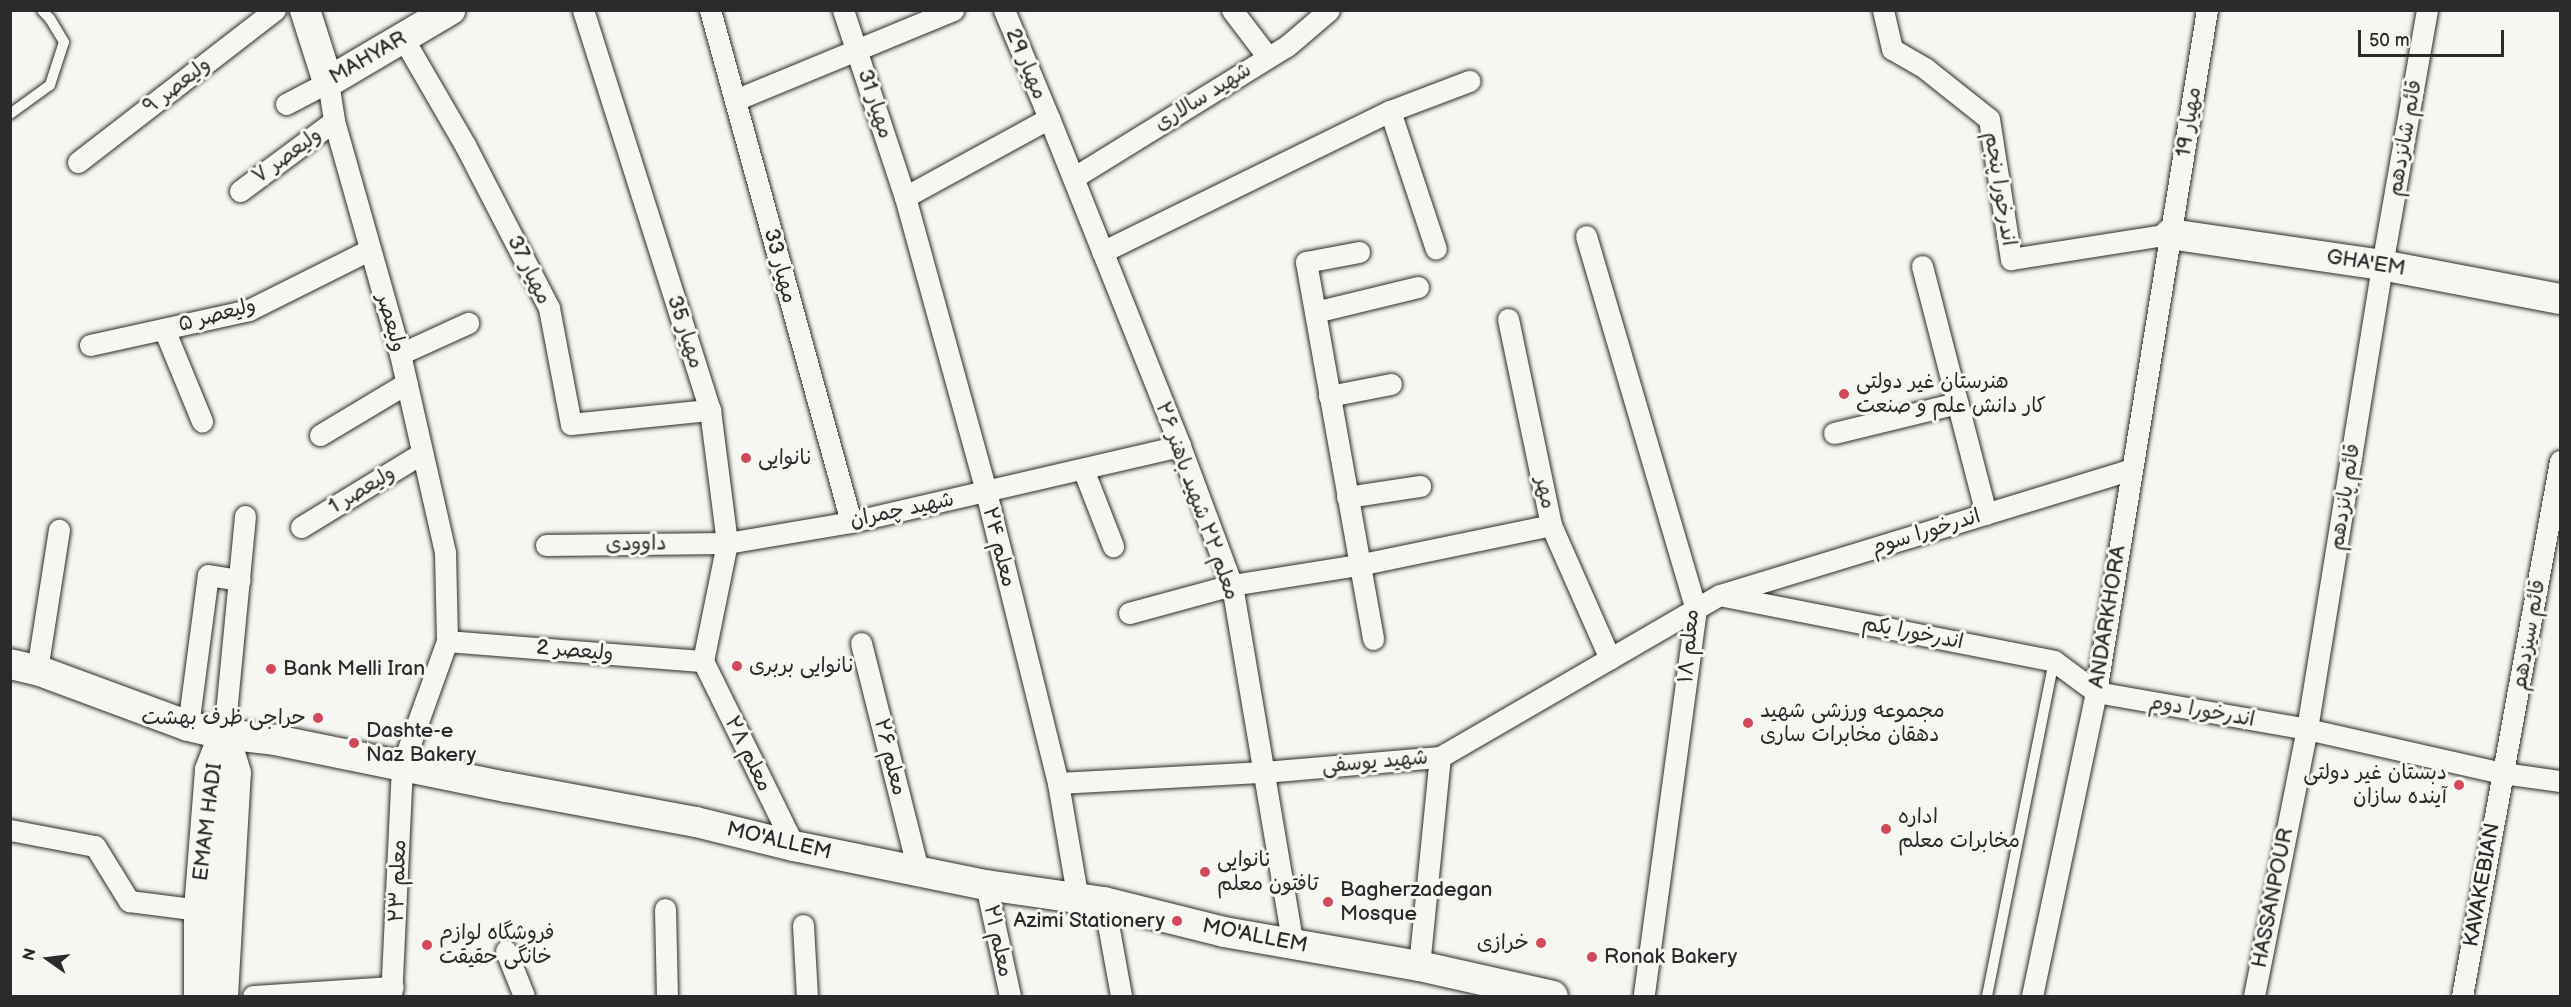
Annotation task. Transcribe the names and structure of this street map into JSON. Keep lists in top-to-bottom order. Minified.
{"streets":{"main road":["MAHYAR","GHA'EM","ولیعصر","EMAM HADI","MO'ALLEM"],"street":["مهیار 29","ولیعصر ۹","شهید سالاری","مهیار 31","مهیار 19","قائم شانزدهم","ولیعصر ۷","اندرخورا پنجم","مهیار 33","مهیار 37","ولیعصر ۵","مهیار 35","ولیعصر 1","مهر","قائم پانزدهم","معلم ۲۲ شهید باهنر ۲۶","شهید چمران","اندرخورا سوم","داوودی","معلم ۲۴","ANDARKHORA","اندرخورا یکم","قائم سیزدهم","معلم ۱۸","ولیعصر 2","اندرخورا دوم","معلم ۲۸","معلم ۲۶","شهید یوسفی","معلم ۲۳","KAVAKEBIAN","HASSANPOUR","معلم ۲۱"]},"crossings":[["MAHYAR","مهیار 37"],["MAHYAR","ولیعصر"],["مهیار 29","شهید سالاری"],["مهیار 29","معلم ۲۲ شهید باهنر ۲۶"],["شهید سالاری","معلم ۲۲ شهید باهنر ۲۶"],["مهیار 31","معلم ۲۴"],["مهیار 19","اندرخورا پنجم"],["مهیار 19","GHA'EM"],["مهیار 19","ANDARKHORA"],["قائم شانزدهم","GHA'EM"],["قائم شانزدهم","قائم پانزدهم"],["ولیعصر ۷","ولیعصر"],["اندرخورا پنجم","GHA'EM"],["اندرخورا پنجم","ANDARKHORA"],["GHA'EM","قائم پانزدهم"],["GHA'EM","ANDARKHORA"],["مهیار 33","شهید چمران"],["مهیار 37","مهیار 35"],["ولیعصر ۵","ولیعصر"],["ولیعصر","ولیعصر 1"],["ولیعصر","ولیعصر 2"],["ولیعصر","معلم ۲۳"],["مهیار 35","شهید چمران"],["مهیار 35","داوودی"],["مهیار 35","ولیعصر 2"],["مهیار 35","معلم ۲۸"],["مهر","شهید یوسفی"],["قائم پانزدهم","اندرخورا دوم"],["قائم پانزدهم","HASSANPOUR"],["معلم ۲۲ شهید باهنر ۲۶","شهید چمران"],["معلم ۲۲ شهید باهنر ۲۶","شهید یوسفی"],["معلم ۲۲ شهید باهنر ۲۶","MO'ALLEM"],["شهید چمران","داوودی"],["شهید چمران","معلم ۲۴"],["اندرخورا سوم","ANDARKHORA"],["اندرخورا سوم","اندرخورا یکم"],["اندرخورا سوم","شهید یوسفی"],["معلم ۲۴","شهید یوسفی"],["معلم ۲۴","MO'ALLEM"],["ANDARKHORA","اندرخورا یکم"],["ANDARKHORA","اندرخورا دوم"],["اندرخورا یکم","اندرخورا دوم"],["اندرخورا یکم","شهید یوسفی"],["قائم سیزدهم","اندرخورا دوم"],["قائم سیزدهم","KAVAKEBIAN"],["معلم ۱۸","شهید یوسفی"],["ولیعصر 2","معلم ۲۸"],["ولیعصر 2","معلم ۲۳"],["اندرخورا دوم","KAVAKEBIAN"],["اندرخورا دوم","HASSANPOUR"],["معلم ۲۸","MO'ALLEM"],["معلم ۲۶","MO'ALLEM"],["EMAM HADI","MO'ALLEM"],["MO'ALLEM","معلم ۲۳"],["MO'ALLEM","معلم ۲۱"]],"places":["هنرستان غیر دولتی کار دانش علم و صنعت","نانوایی","نانوایی بربری","Bank Melli Iran","حراجی ظرف بهشت","مجموعه ورزشی شهید دهقان مخابرات ساری","Dashte-e Naz Bakery","دبستان غیر دولتی آینده سازان","اداره مخابرات معلم","نانوایی تافتون معلم","Bagherzadegan Mosque","Azimi Stationery","خرازی","فروشگاه لوازم خانگی حقیقت","Ronak Bakery"],"scale_bar":"50 m","north":"left"}
